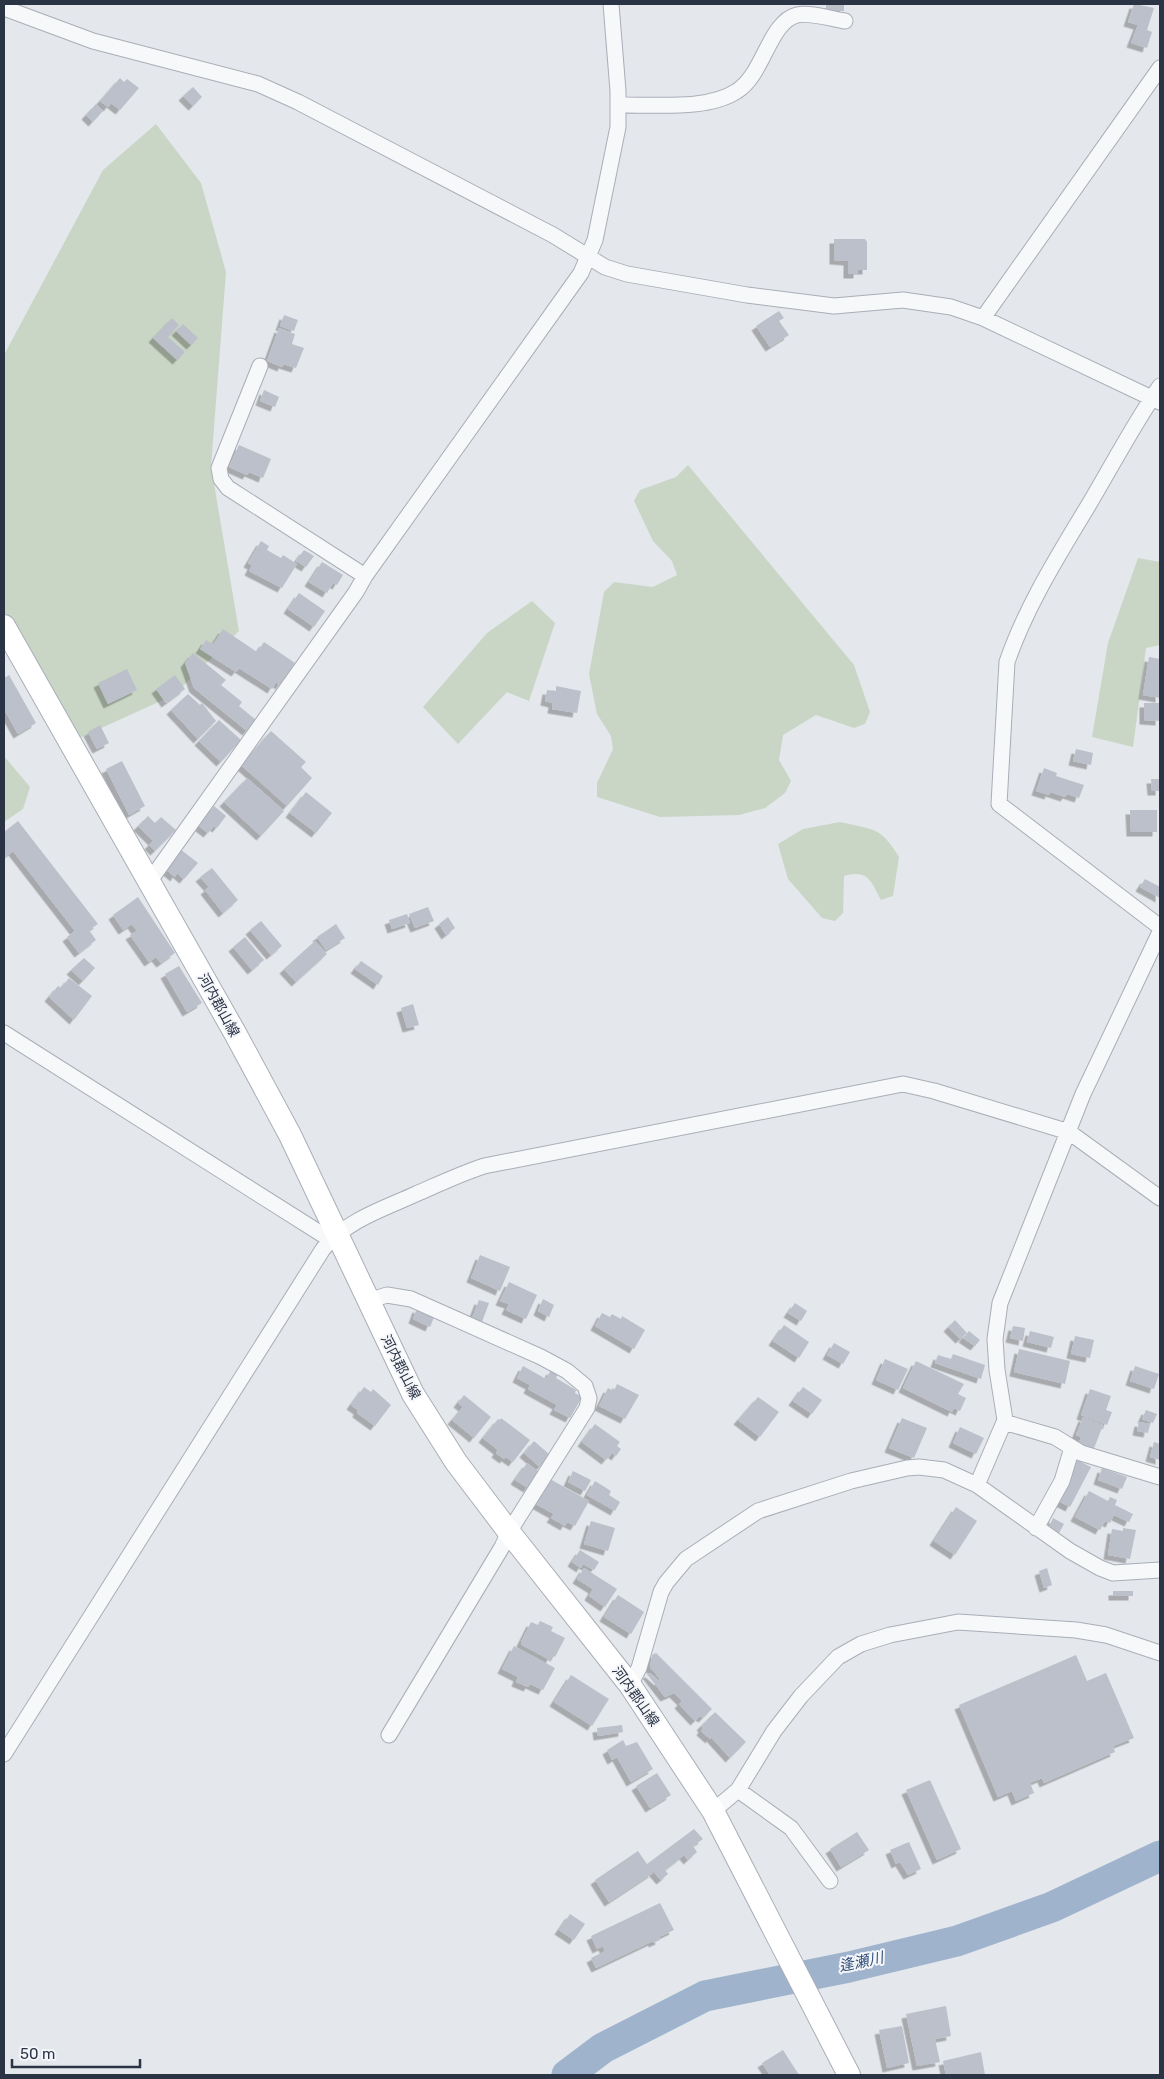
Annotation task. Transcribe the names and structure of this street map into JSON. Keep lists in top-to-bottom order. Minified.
{"streets":{"main road":["河内郡山線"]},"water":["逢瀬川"],"scale_bar":"50 m"}
